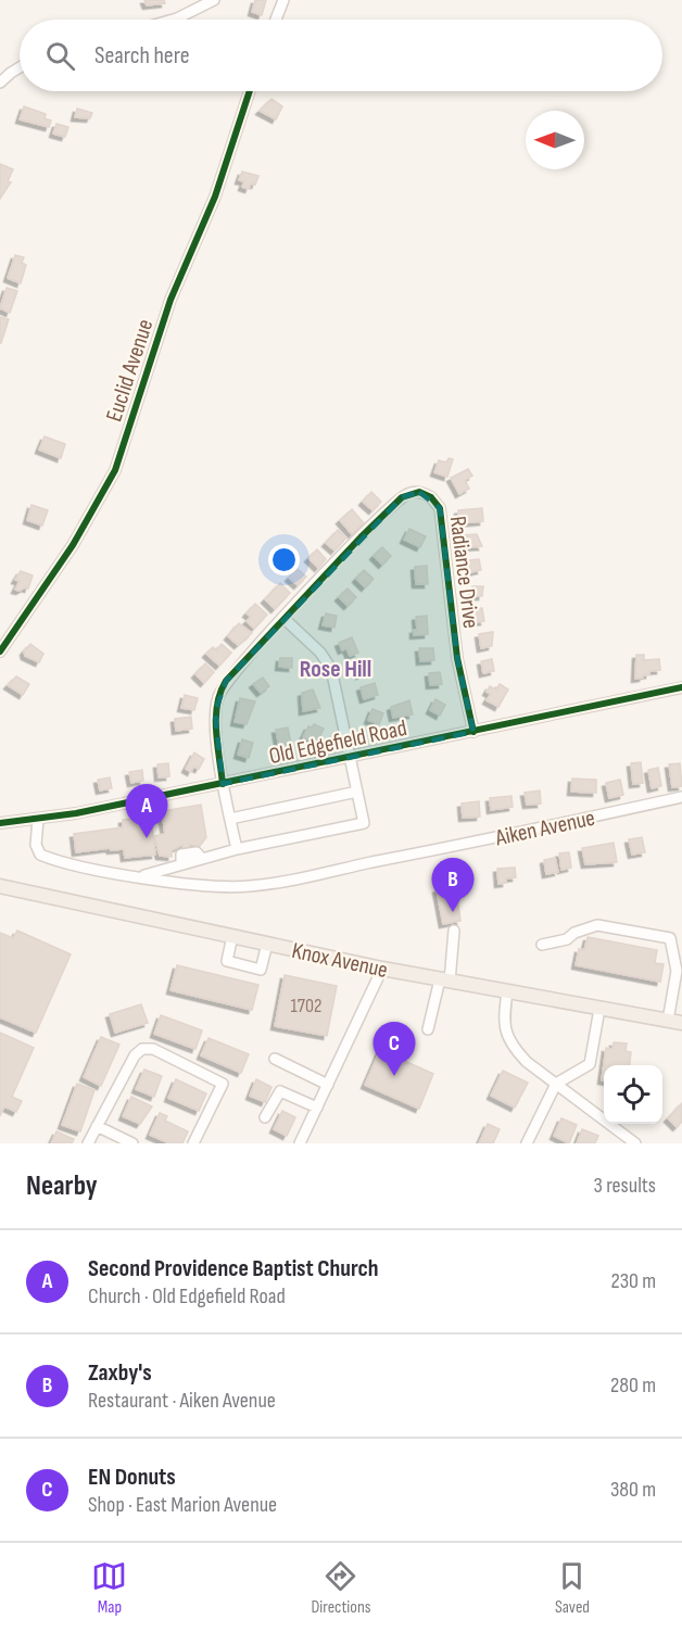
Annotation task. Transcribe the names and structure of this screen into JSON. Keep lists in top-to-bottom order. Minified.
{"streets":{"main road":["Knox Avenue"],"street":["Euclid Avenue","Radiance Drive","Old Edgefield Road","Aiken Avenue"]},"crossings":[["Radiance Drive","Old Edgefield Road"],["Old Edgefield Road","Aiken Avenue"]],"districts":["Rose Hill"],"house_numbers":["1702"],"north":"left","page":{"search":"Search here","pins":["A","B","C"],"heading":["Nearby","3 results"],"list":[{"mark":"A","name":"Second Providence Baptist Church","note":"Church · Old Edgefield Road","value":"230 m"},{"mark":"B","name":"Zaxby's","note":"Restaurant · Aiken Avenue","value":"280 m"},{"mark":"C","name":"EN Donuts","note":"Shop · East Marion Avenue","value":"380 m"}],"nav":["Map","Directions","Saved"]}}
